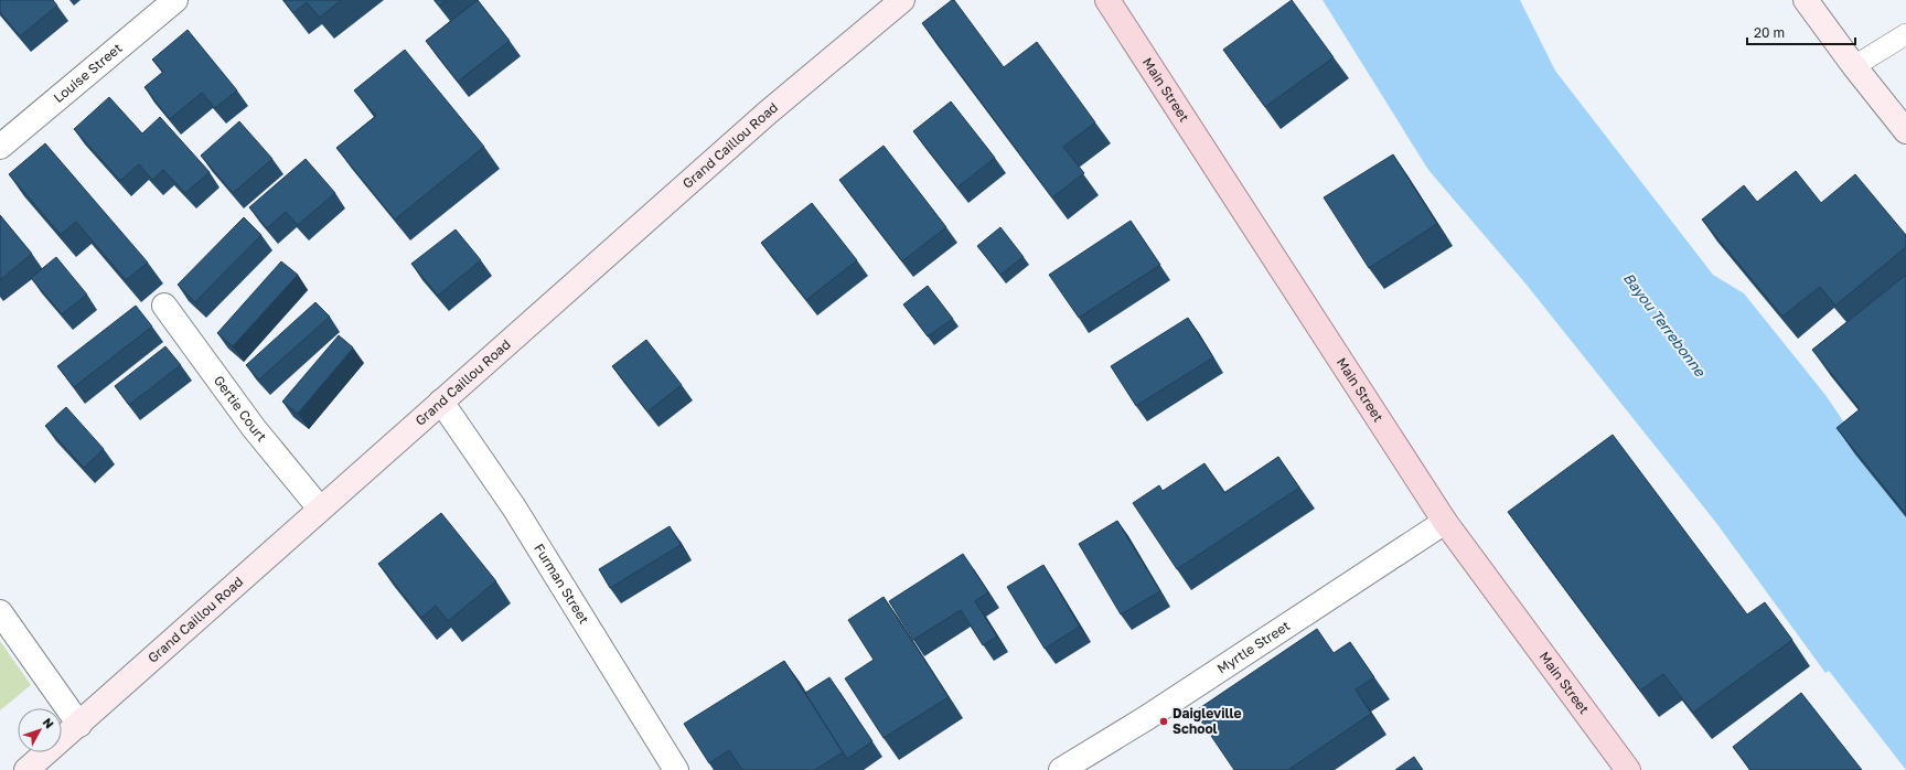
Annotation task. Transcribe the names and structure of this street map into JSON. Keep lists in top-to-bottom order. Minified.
{"streets":{"main road":["Main Street","Grand Caillou Road"],"street":["Louise Street","Gertie Court","Furman Street","Myrtle Street"]},"crossings":[["Main Street","Myrtle Street"],["Grand Caillou Road","Gertie Court"],["Grand Caillou Road","Furman Street"]],"water":["Bayou Terrebonne"],"places":["Daigleville School"],"scale_bar":"20 m","north":"top right"}
